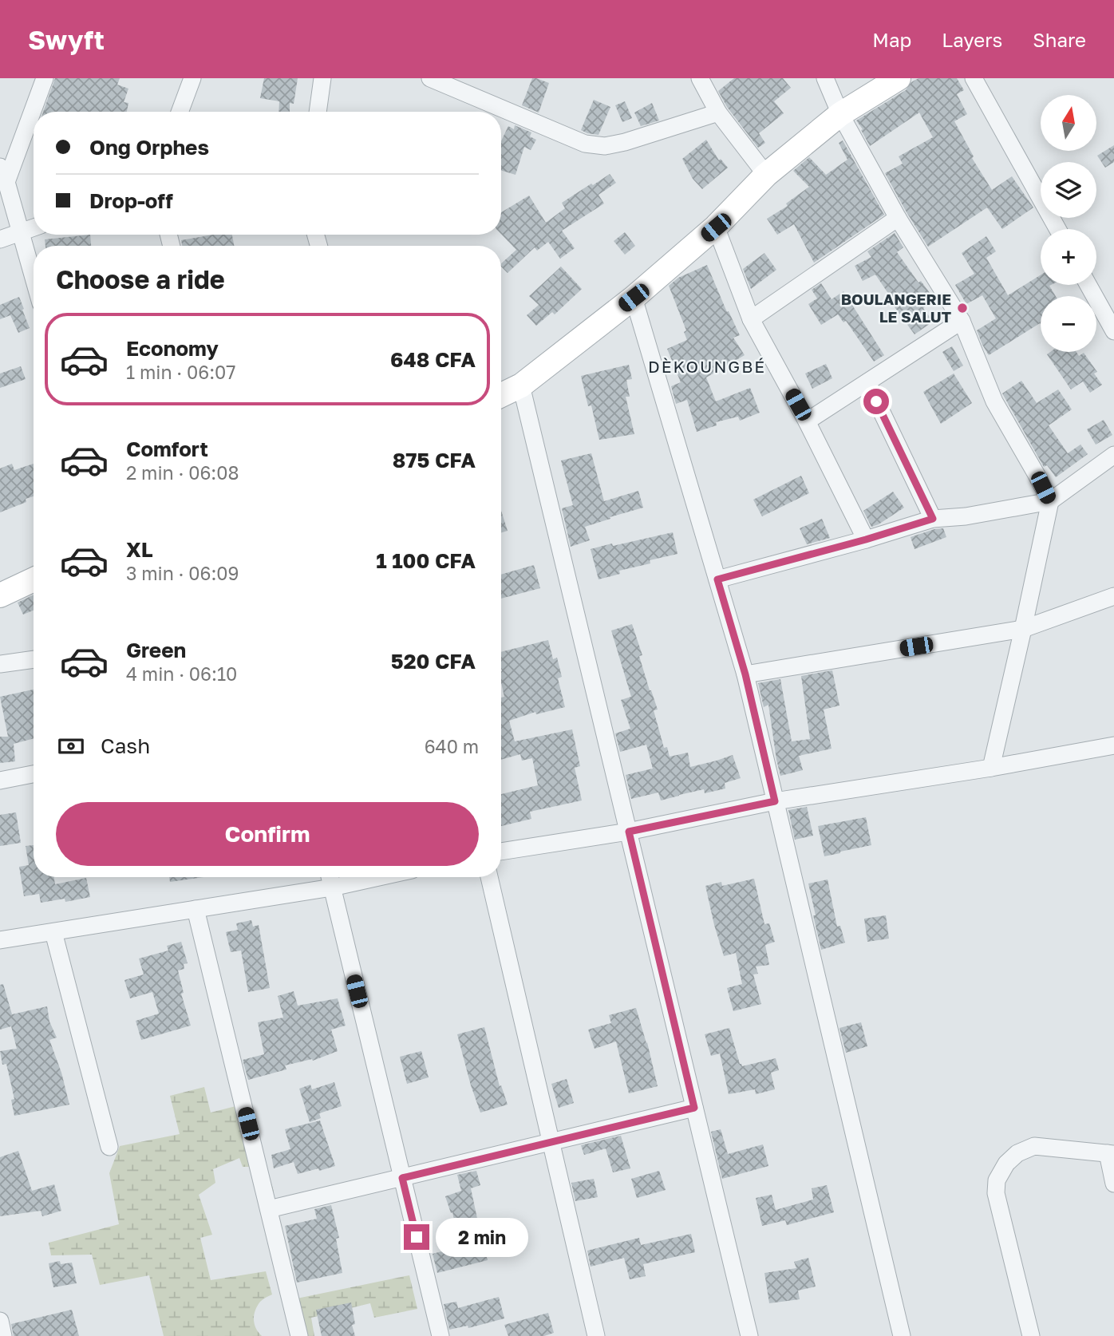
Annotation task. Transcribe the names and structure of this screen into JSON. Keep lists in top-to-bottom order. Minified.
{"districts":["DÈKOUNGBÉ"],"places":["BOULANGERIE LE SALUT"],"north":"top","page":{"header":"Swyft","nav":["Map","Layers","Share"],"map_buttons":["+","−"],"banner":["Ong Orphes","Drop-off"],"heading":"Choose a ride","list":[{"name":"Economy","note":"1 min · 06:07","value":"648 CFA"},{"name":"Comfort","note":"2 min · 06:08","value":"875 CFA"},{"name":"XL","note":"3 min · 06:09","value":"1 100 CFA"},{"name":"Green","note":"4 min · 06:10","value":"520 CFA"}],"pay":["Cash","640 m"],"buttons":"Confirm","bubble":"2 min"}}
